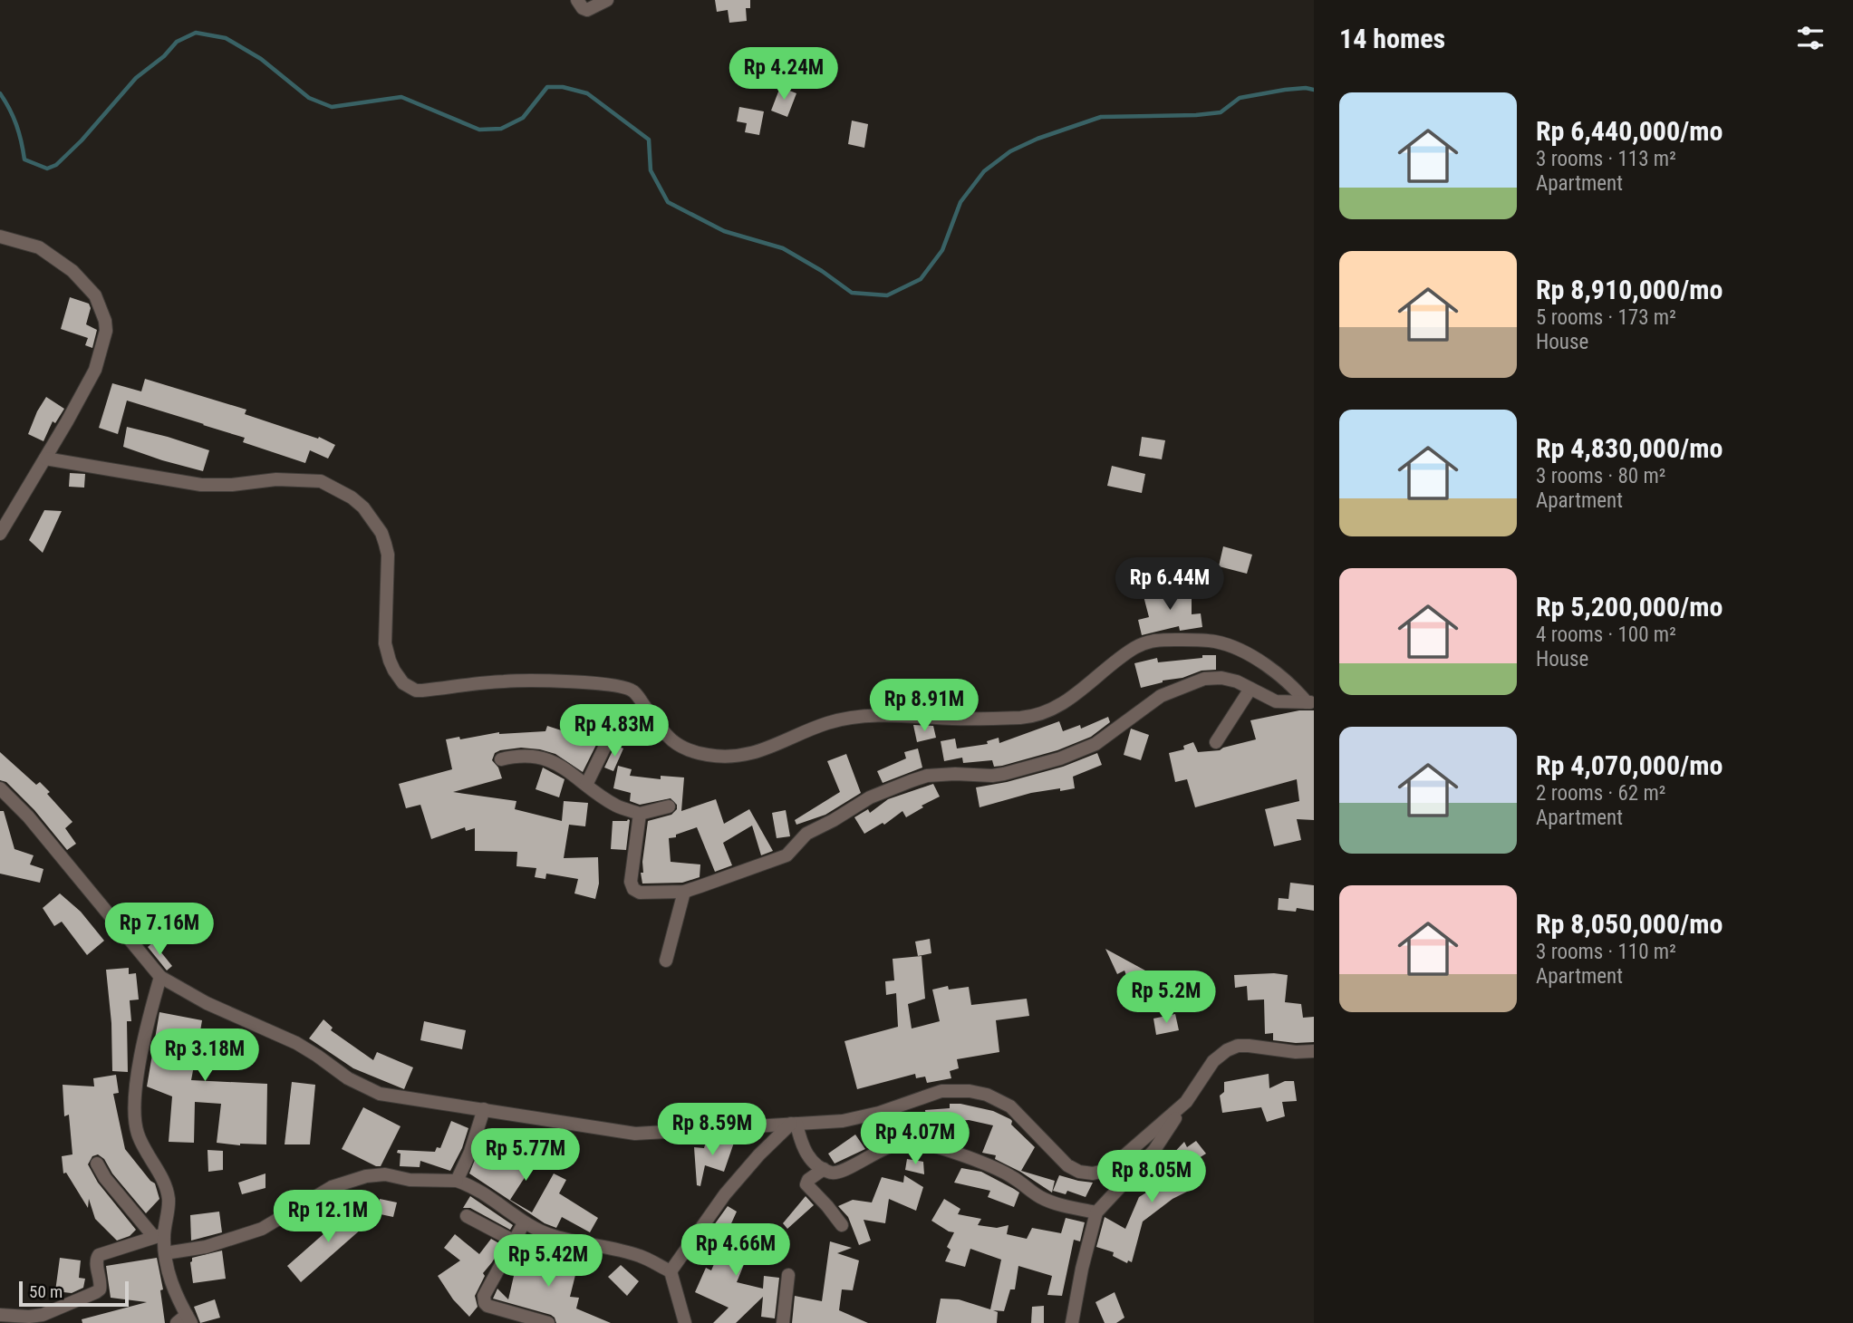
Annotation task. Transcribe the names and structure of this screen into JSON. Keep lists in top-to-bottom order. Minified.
{"scale_bar":"50 m","page":{"heading":"14 homes","price":["Rp 4.24M","Rp 6.44M","Rp 8.91M","Rp 4.83M","Rp 7.16M","Rp 5.2M","Rp 3.18M","Rp 8.59M","Rp 4.07M","Rp 5.77M","Rp 8.05M","Rp 12.1M","Rp 4.66M","Rp 5.42M"],"list":[{"name":"Rp 6,440,000/mo","note":"3 rooms · 113 m² · Apartment"},{"name":"Rp 8,910,000/mo","note":"5 rooms · 173 m² · House"},{"name":"Rp 4,830,000/mo","note":"3 rooms · 80 m² · Apartment"},{"name":"Rp 5,200,000/mo","note":"4 rooms · 100 m² · House"},{"name":"Rp 4,070,000/mo","note":"2 rooms · 62 m² · Apartment"},{"name":"Rp 8,050,000/mo","note":"3 rooms · 110 m² · Apartment"}],"scale":"50 m"}}
